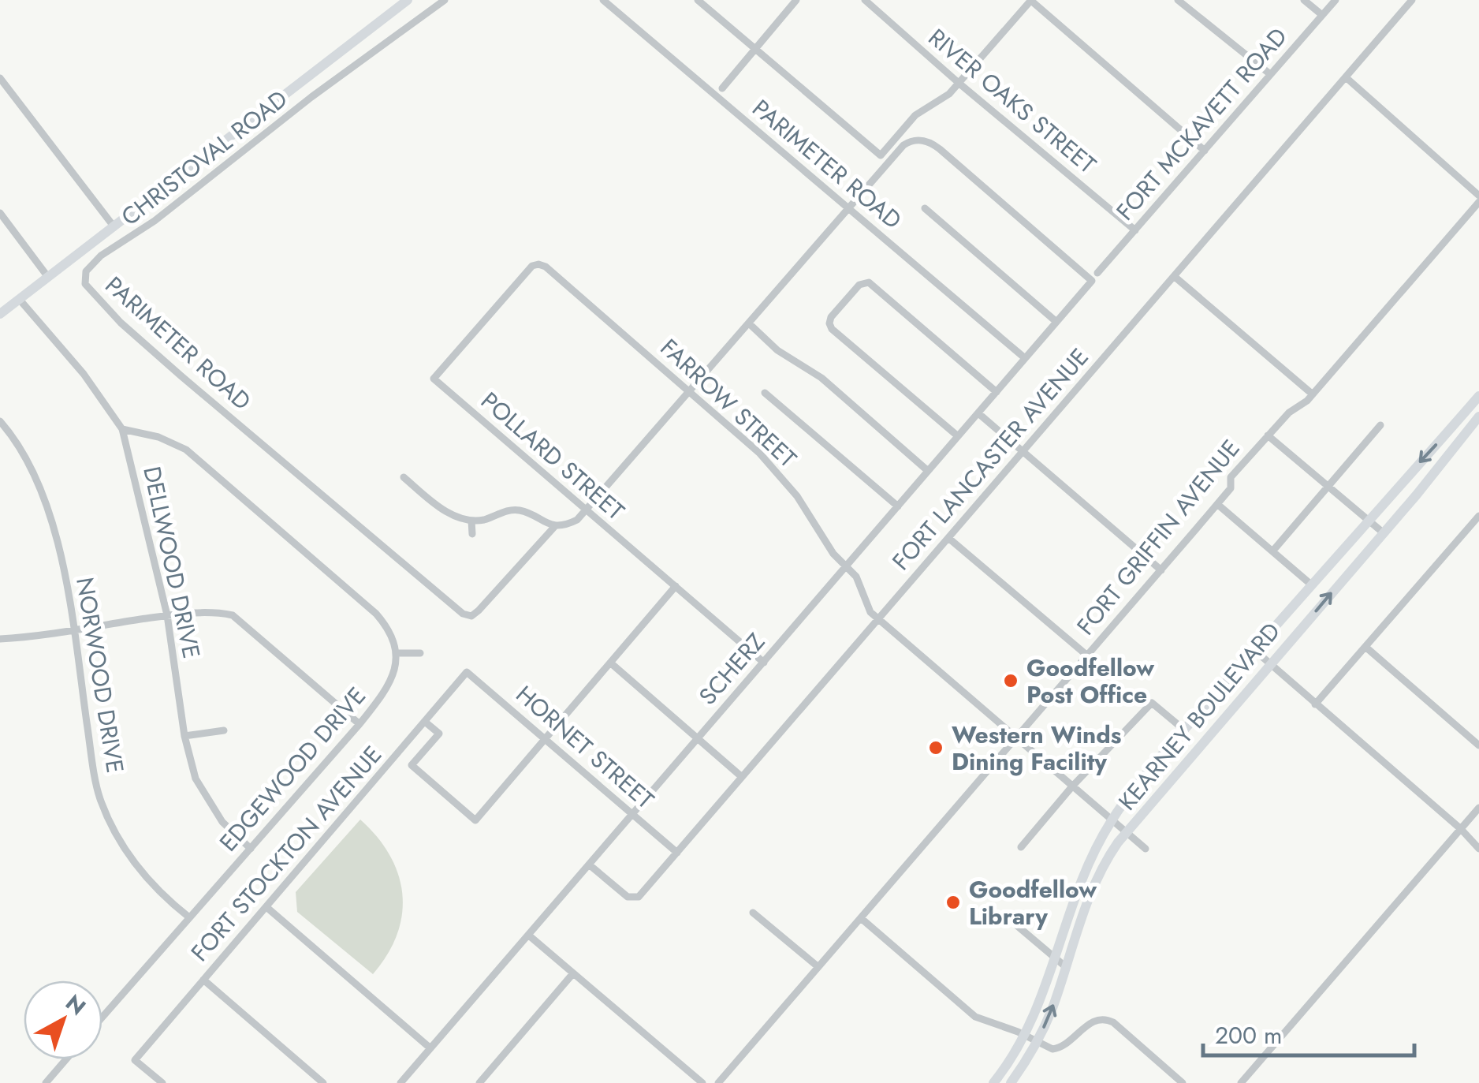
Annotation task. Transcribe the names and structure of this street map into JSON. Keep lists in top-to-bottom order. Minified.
{"streets":{"street":["RIVER OAKS STREET","FORT MCKAVETT ROAD","CHRISTOVAL ROAD","PARIMETER ROAD","FARROW STREET","POLLARD STREET","FORT LANCASTER AVENUE","FORT GRIFFIN AVENUE","DELLWOOD DRIVE","SCHERZ","NORWOOD DRIVE","KEARNEY BOULEVARD","HORNET STREET","EDGEWOOD DRIVE","FORT STOCKTON AVENUE"]},"crossings":[["RIVER OAKS STREET","FORT MCKAVETT ROAD"],["CHRISTOVAL ROAD","DELLWOOD DRIVE"],["PARIMETER ROAD","SCHERZ"],["FARROW STREET","POLLARD STREET"],["FARROW STREET","FORT LANCASTER AVENUE"],["FARROW STREET","FORT GRIFFIN AVENUE"],["FARROW STREET","SCHERZ"],["FARROW STREET","KEARNEY BOULEVARD"],["POLLARD STREET","SCHERZ"],["FORT LANCASTER AVENUE","SCHERZ"],["FORT LANCASTER AVENUE","HORNET STREET"],["DELLWOOD DRIVE","EDGEWOOD DRIVE"],["SCHERZ","HORNET STREET"],["NORWOOD DRIVE","EDGEWOOD DRIVE"],["HORNET STREET","FORT STOCKTON AVENUE"]],"places":["Goodfellow Post Office","Western Winds Dining Facility","Goodfellow Library"],"scale_bar":"200 m","north":"top right"}
